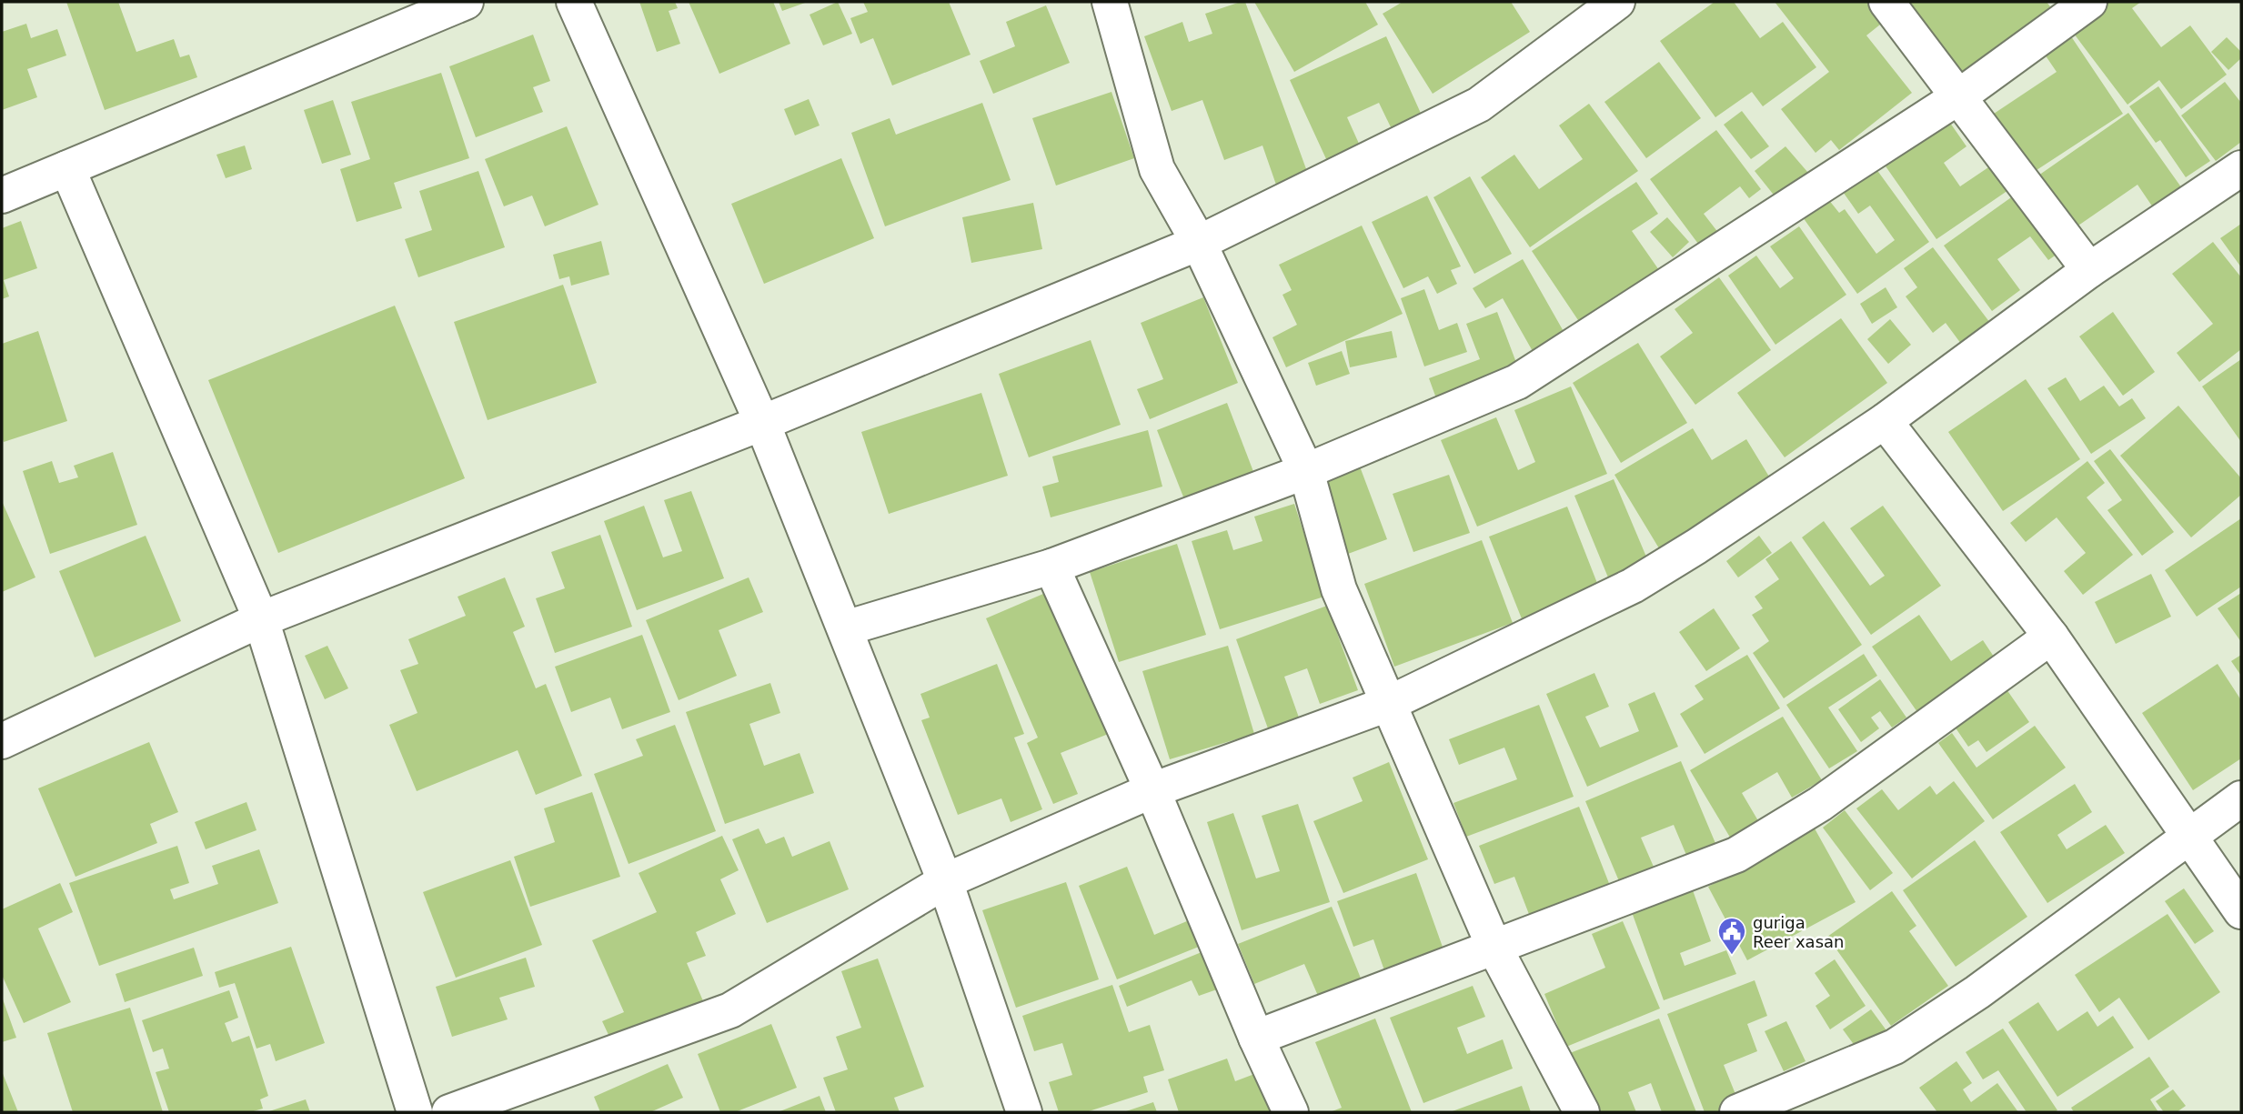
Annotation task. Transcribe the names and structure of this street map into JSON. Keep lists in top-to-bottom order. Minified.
{"places":{"public building":["guriga Reer xasan"]}}
